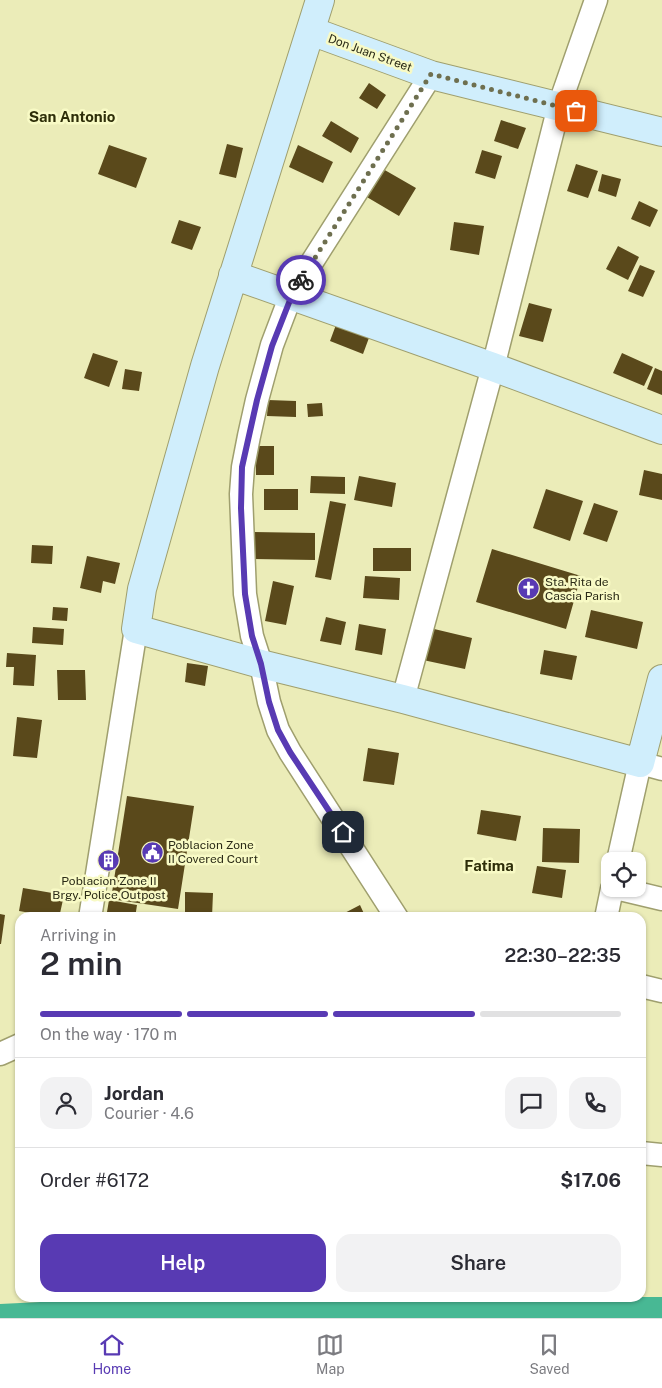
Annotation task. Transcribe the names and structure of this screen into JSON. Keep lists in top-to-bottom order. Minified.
{"streets":{"street":["Don Juan Street"]},"districts":["San Antonio","Fatima"],"places":{"church":["Sta. Rita de Cascia Parish"],"public building":["Poblacion Zone II Covered Court"],"building":["Poblacion Zone II Brgy. Police Outpost"]},"page":{"heading":["2 min","Arriving in","22:30–22:35"],"panel":["Jordan","Courier · 4.6","Order #6172","$17.06"],"bar":"On the way · 170 m","buttons":["Help","Share"],"tabs":["Home","Map","Saved"]}}
